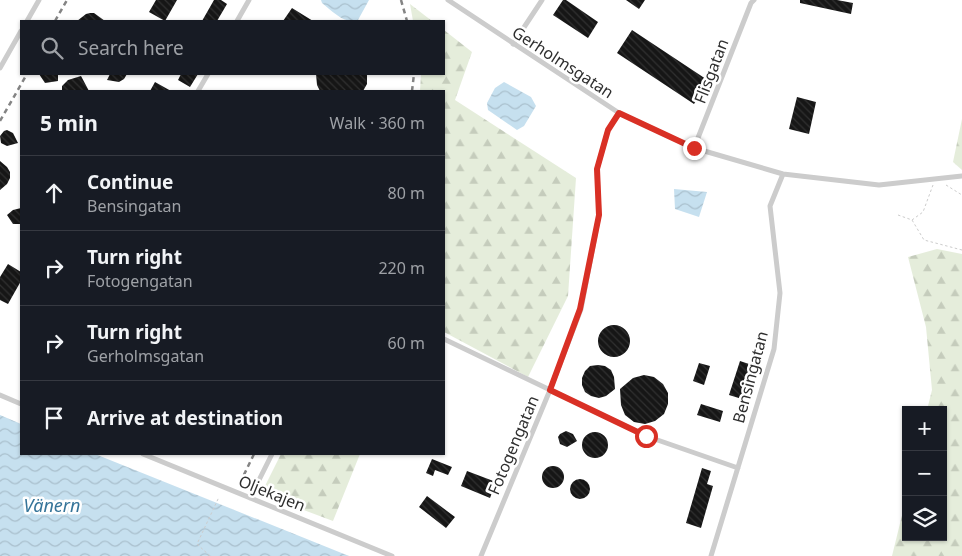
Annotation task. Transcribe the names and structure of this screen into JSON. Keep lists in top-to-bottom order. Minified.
{"streets":{"lane":["Gerholmsgatan","Flisgatan","Bensingatan","Fotogengatan","Oljekajen"]},"crossings":[["Gerholmsgatan","Flisgatan"],["Gerholmsgatan","Bensingatan"],["Gerholmsgatan","Fotogengatan"]],"water":["Vänern"],"page":{"search":"Search here","heading":["5 min","Walk · 360 m"],"list":[["Continue","Bensingatan","80 m"],["Turn right","Fotogengatan","220 m"],["Turn right","Gerholmsgatan","60 m"],"Arrive at destination"],"map_buttons":["+","−"]}}
